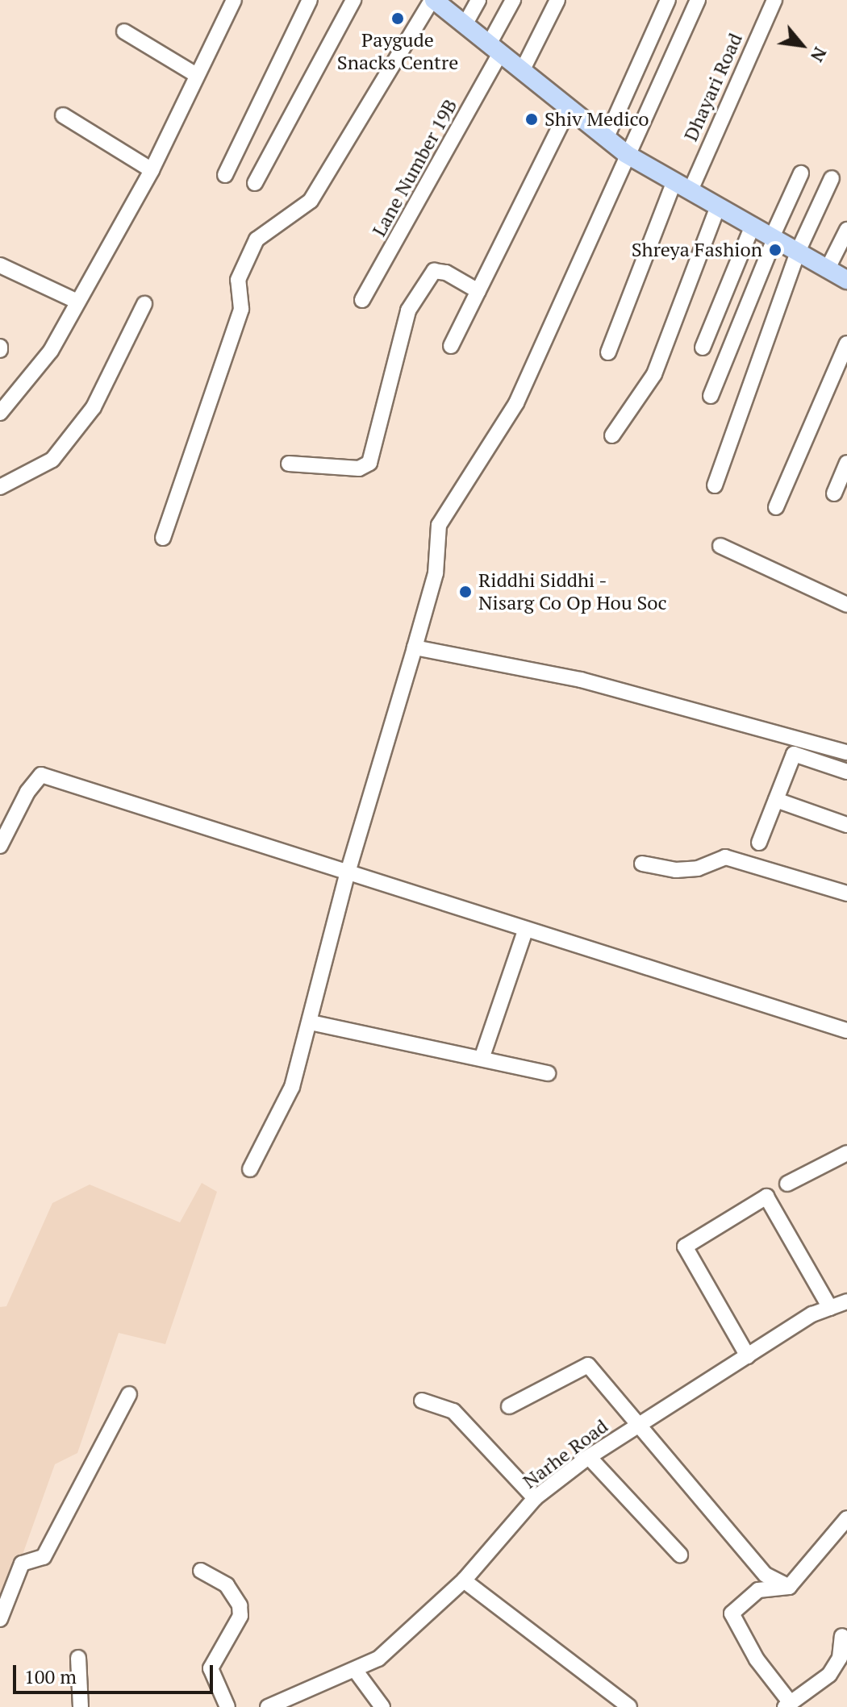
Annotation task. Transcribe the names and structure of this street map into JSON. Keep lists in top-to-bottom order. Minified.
{"streets":{"street":["Dhayari Road","Lane Number 19B","Narhe Road"]},"places":["Paygude Snacks Centre","Shiv Medico","Shreya Fashion","Riddhi Siddhi - Nisarg Co Op Hou Soc"],"scale_bar":"100 m","north":"bottom right"}
